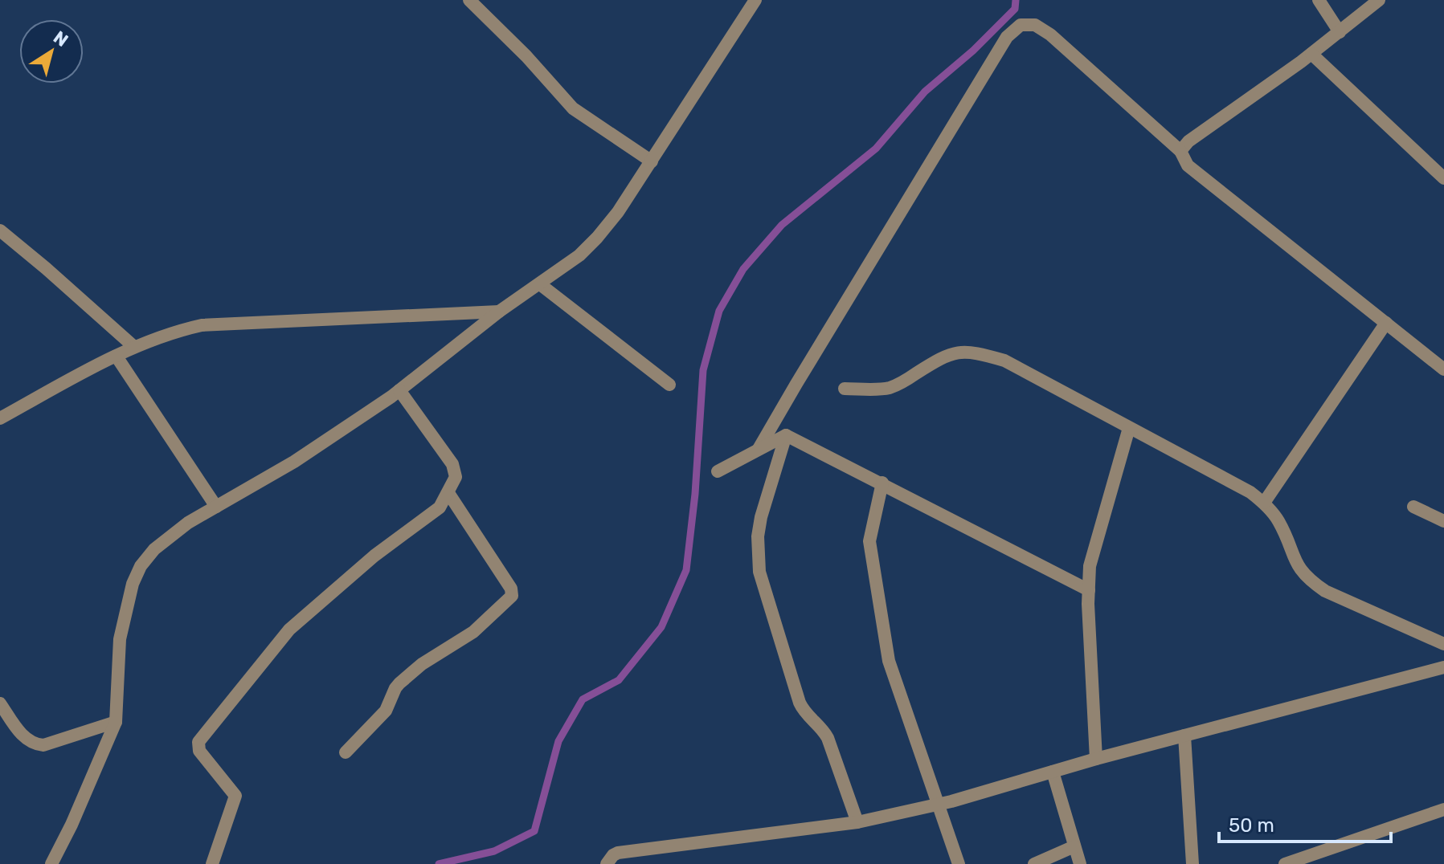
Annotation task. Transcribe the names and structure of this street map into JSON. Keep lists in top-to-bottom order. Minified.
{"scale_bar":"50 m","north":"top right"}
